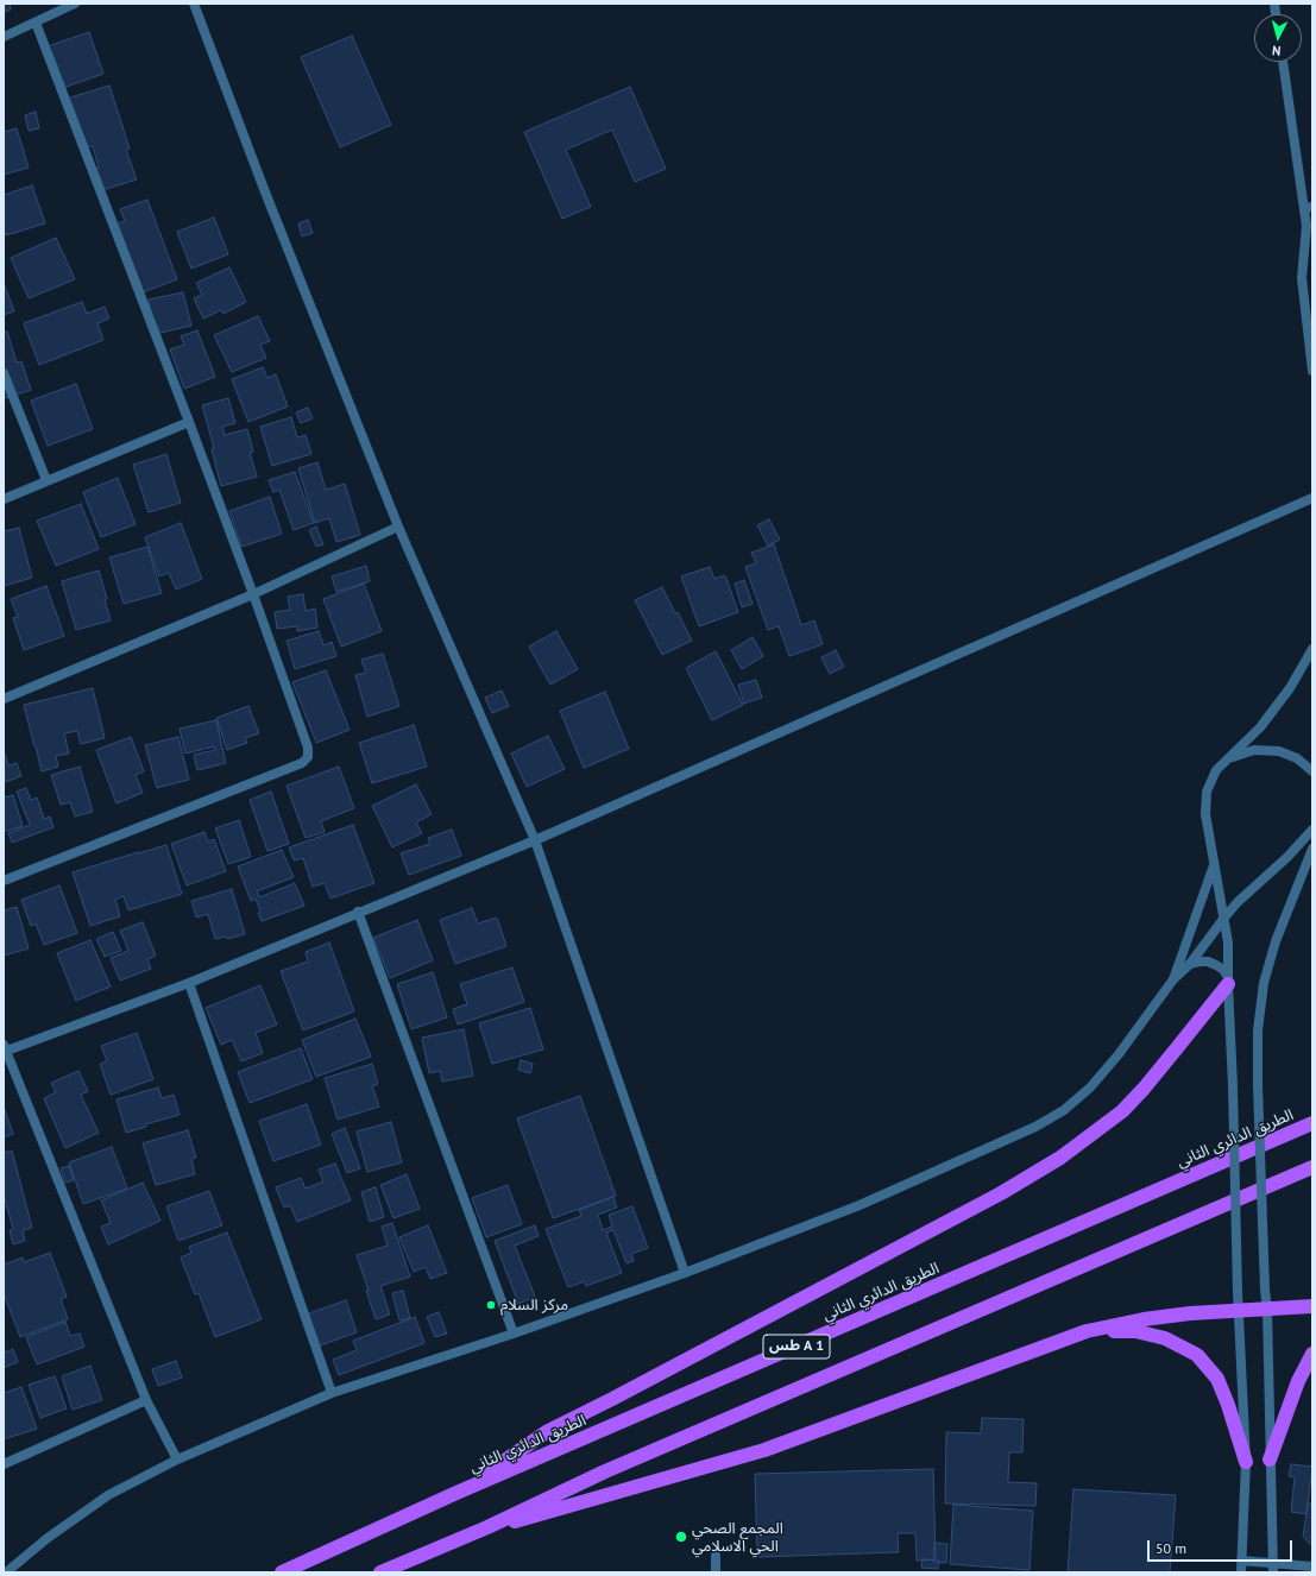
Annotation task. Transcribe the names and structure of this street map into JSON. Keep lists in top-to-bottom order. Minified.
{"streets":{"highway":["الطريق الدائري الثاني","طس A 1"]},"places":["مركز السلام","المجمع الصحي الحي الاسلامي"],"scale_bar":"50 m","north":"bottom"}
